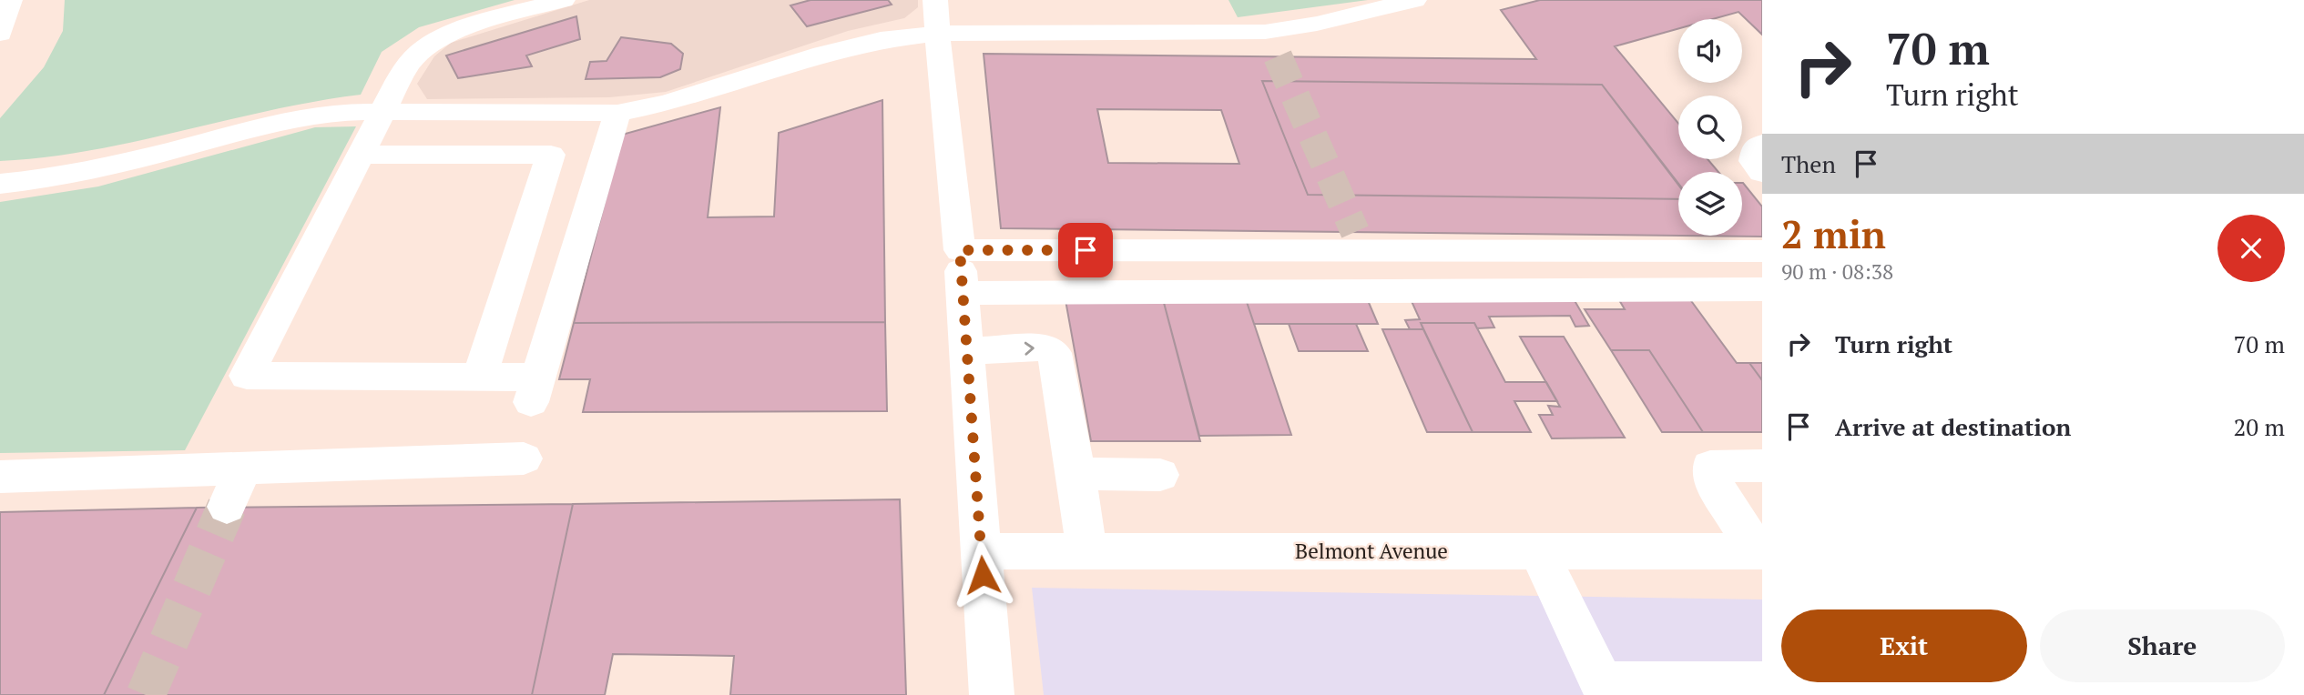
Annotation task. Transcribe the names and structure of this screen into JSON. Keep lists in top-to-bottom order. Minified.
{"streets":{"street":["Belmont Avenue"]},"page":{"turn":["70 m","Turn right"],"then":"Then","heading":["2 min","90 m · 08:38"],"list":[{"name":"Turn right","value":"70 m"},{"name":"Arrive at destination","value":"20 m"}],"buttons":["Exit","Share"]}}
